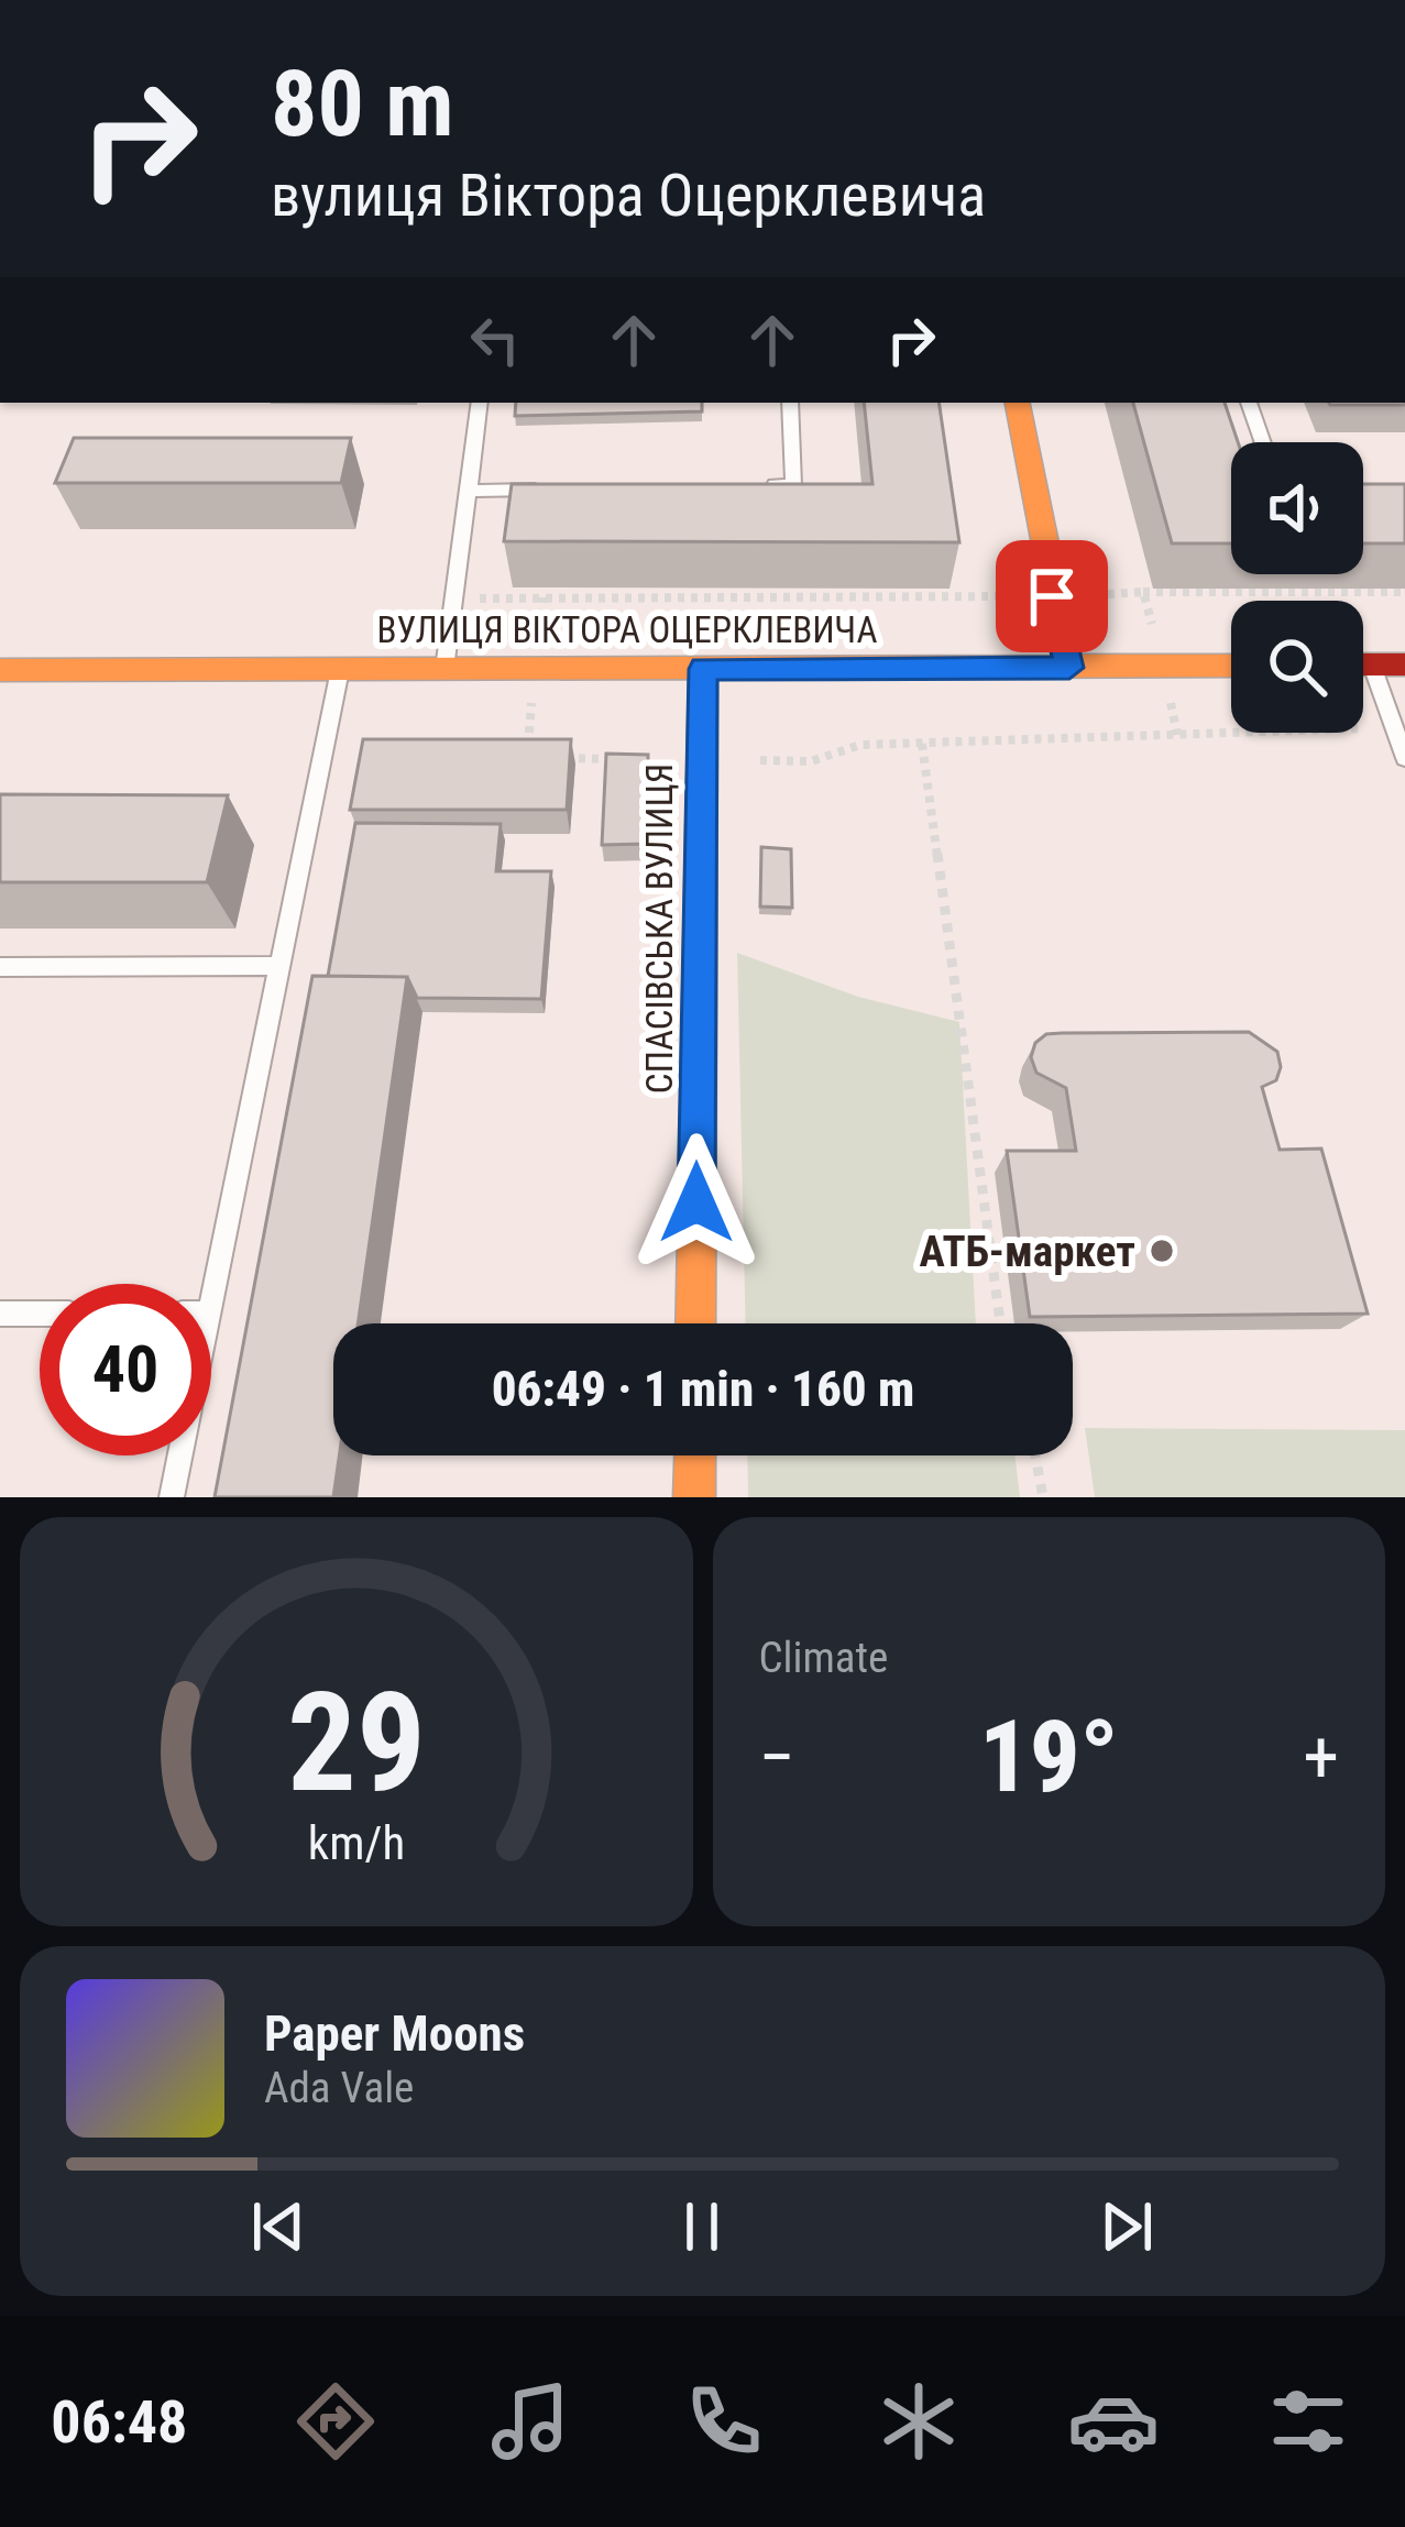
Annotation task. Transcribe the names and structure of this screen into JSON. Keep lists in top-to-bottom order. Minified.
{"streets":{"street":["ВУЛИЦЯ ВІКТОРА ОЦЕРКЛЕВИЧА","СПАСІВСЬКА ВУЛИЦЯ"]},"crossings":[["ВУЛИЦЯ ВІКТОРА ОЦЕРКЛЕВИЧА","СПАСІВСЬКА ВУЛИЦЯ"]],"places":["АТБ-маркет"],"page":{"turn":["80 m","вулиця Віктора Оцерклевича"],"limit":"40","trip":"06:49 · 1 min · 160 m","tile":"Climate","heat":["−","19°","+"],"song":["Paper Moons","Ada Vale"],"tabs":"06:48","gauge":["29","km/h"]}}
